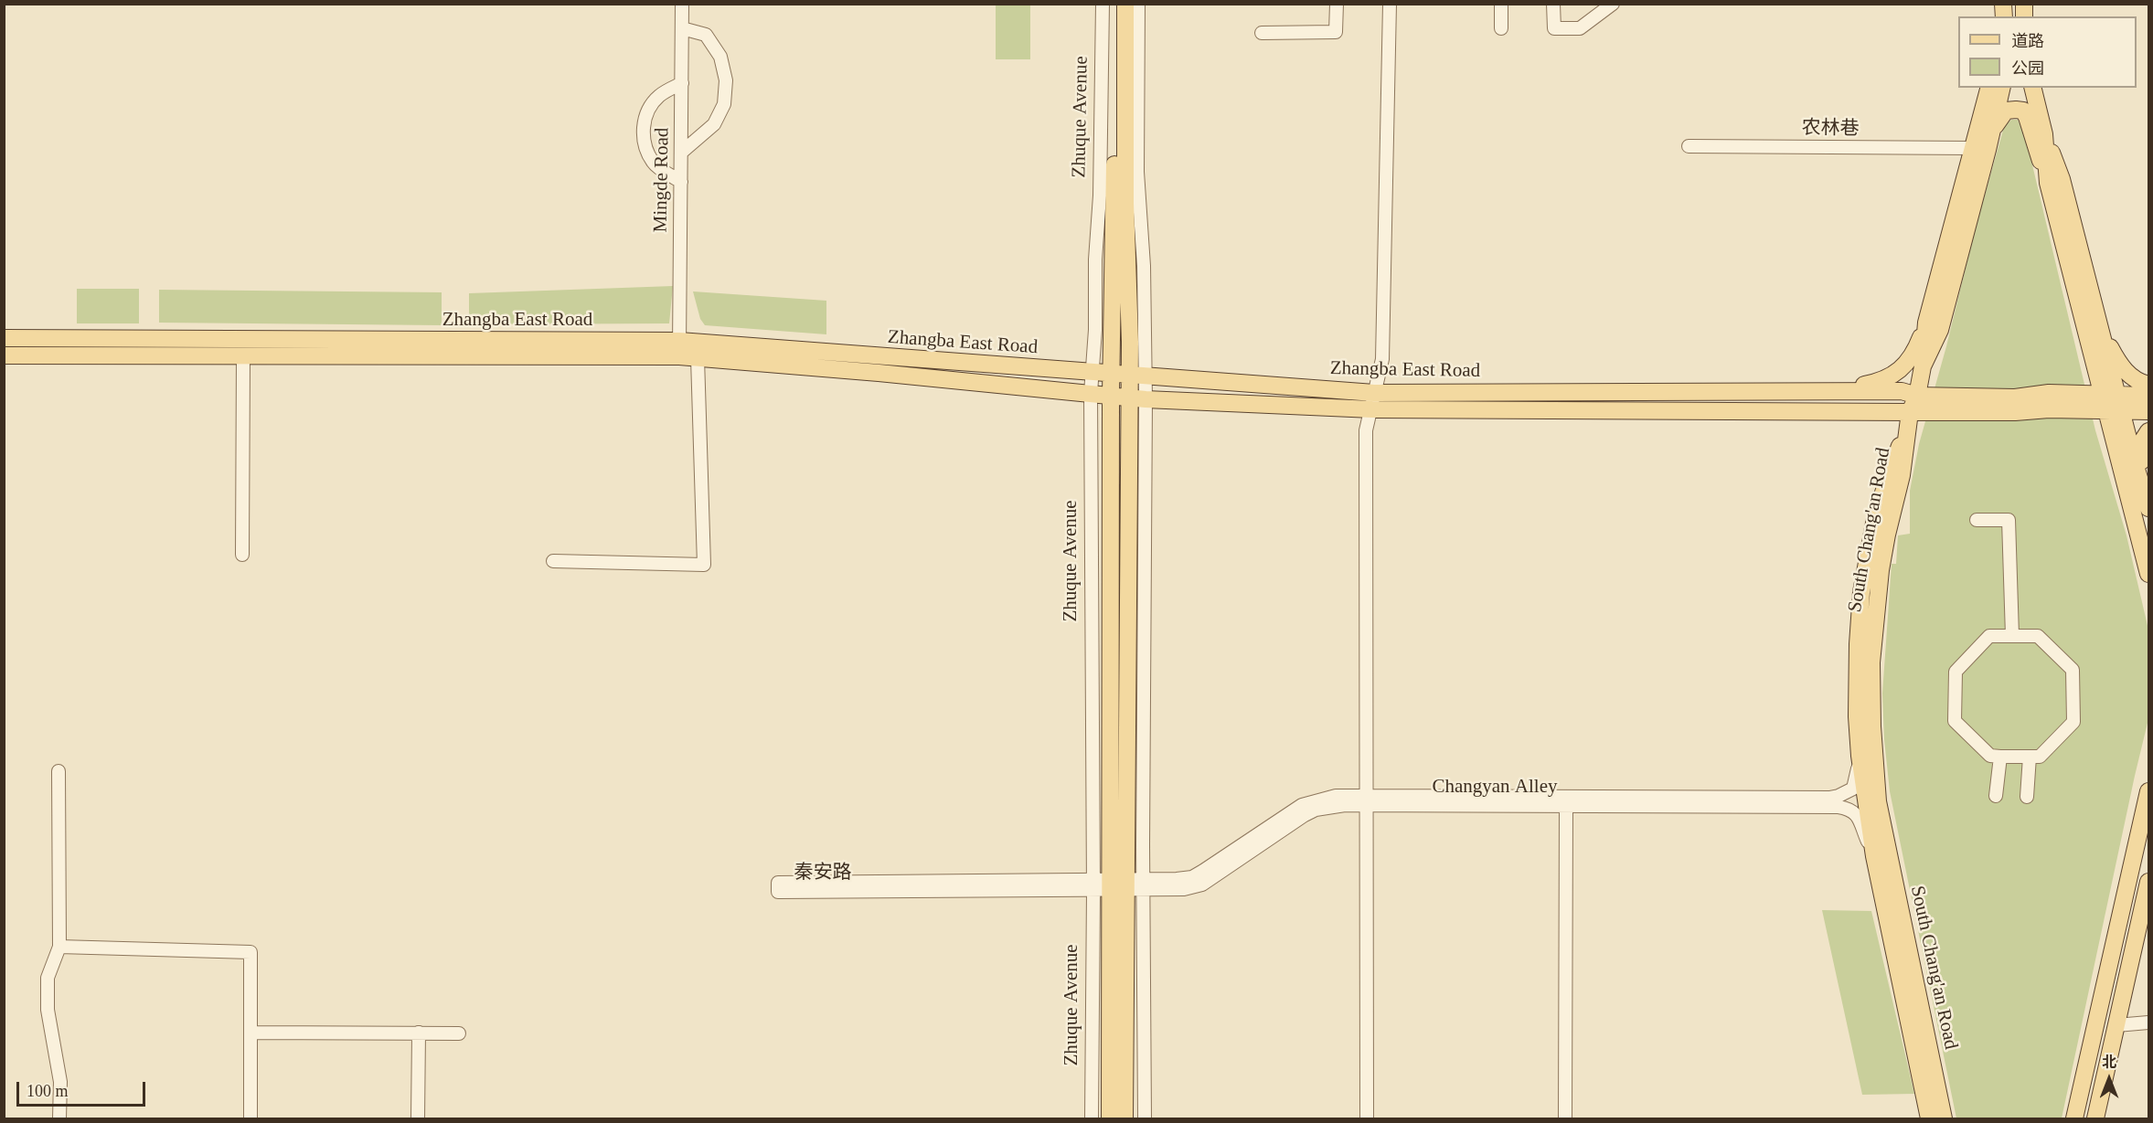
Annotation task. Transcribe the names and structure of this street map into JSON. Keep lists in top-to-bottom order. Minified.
{"streets":{"main road":["Zhuque Avenue","Zhangba East Road","South Chang'an Road"],"street":["农林巷","Mingde Road","Changyan Alley","秦安路"]},"crossings":[["Zhuque Avenue","Zhangba East Road"],["Zhuque Avenue","Changyan Alley"],["Zhuque Avenue","秦安路"],["Mingde Road","Zhangba East Road"],["Zhangba East Road","South Chang'an Road"],["Changyan Alley","秦安路"]],"legend":["道路","公园"],"scale_bar":"100 m","north":"top"}
